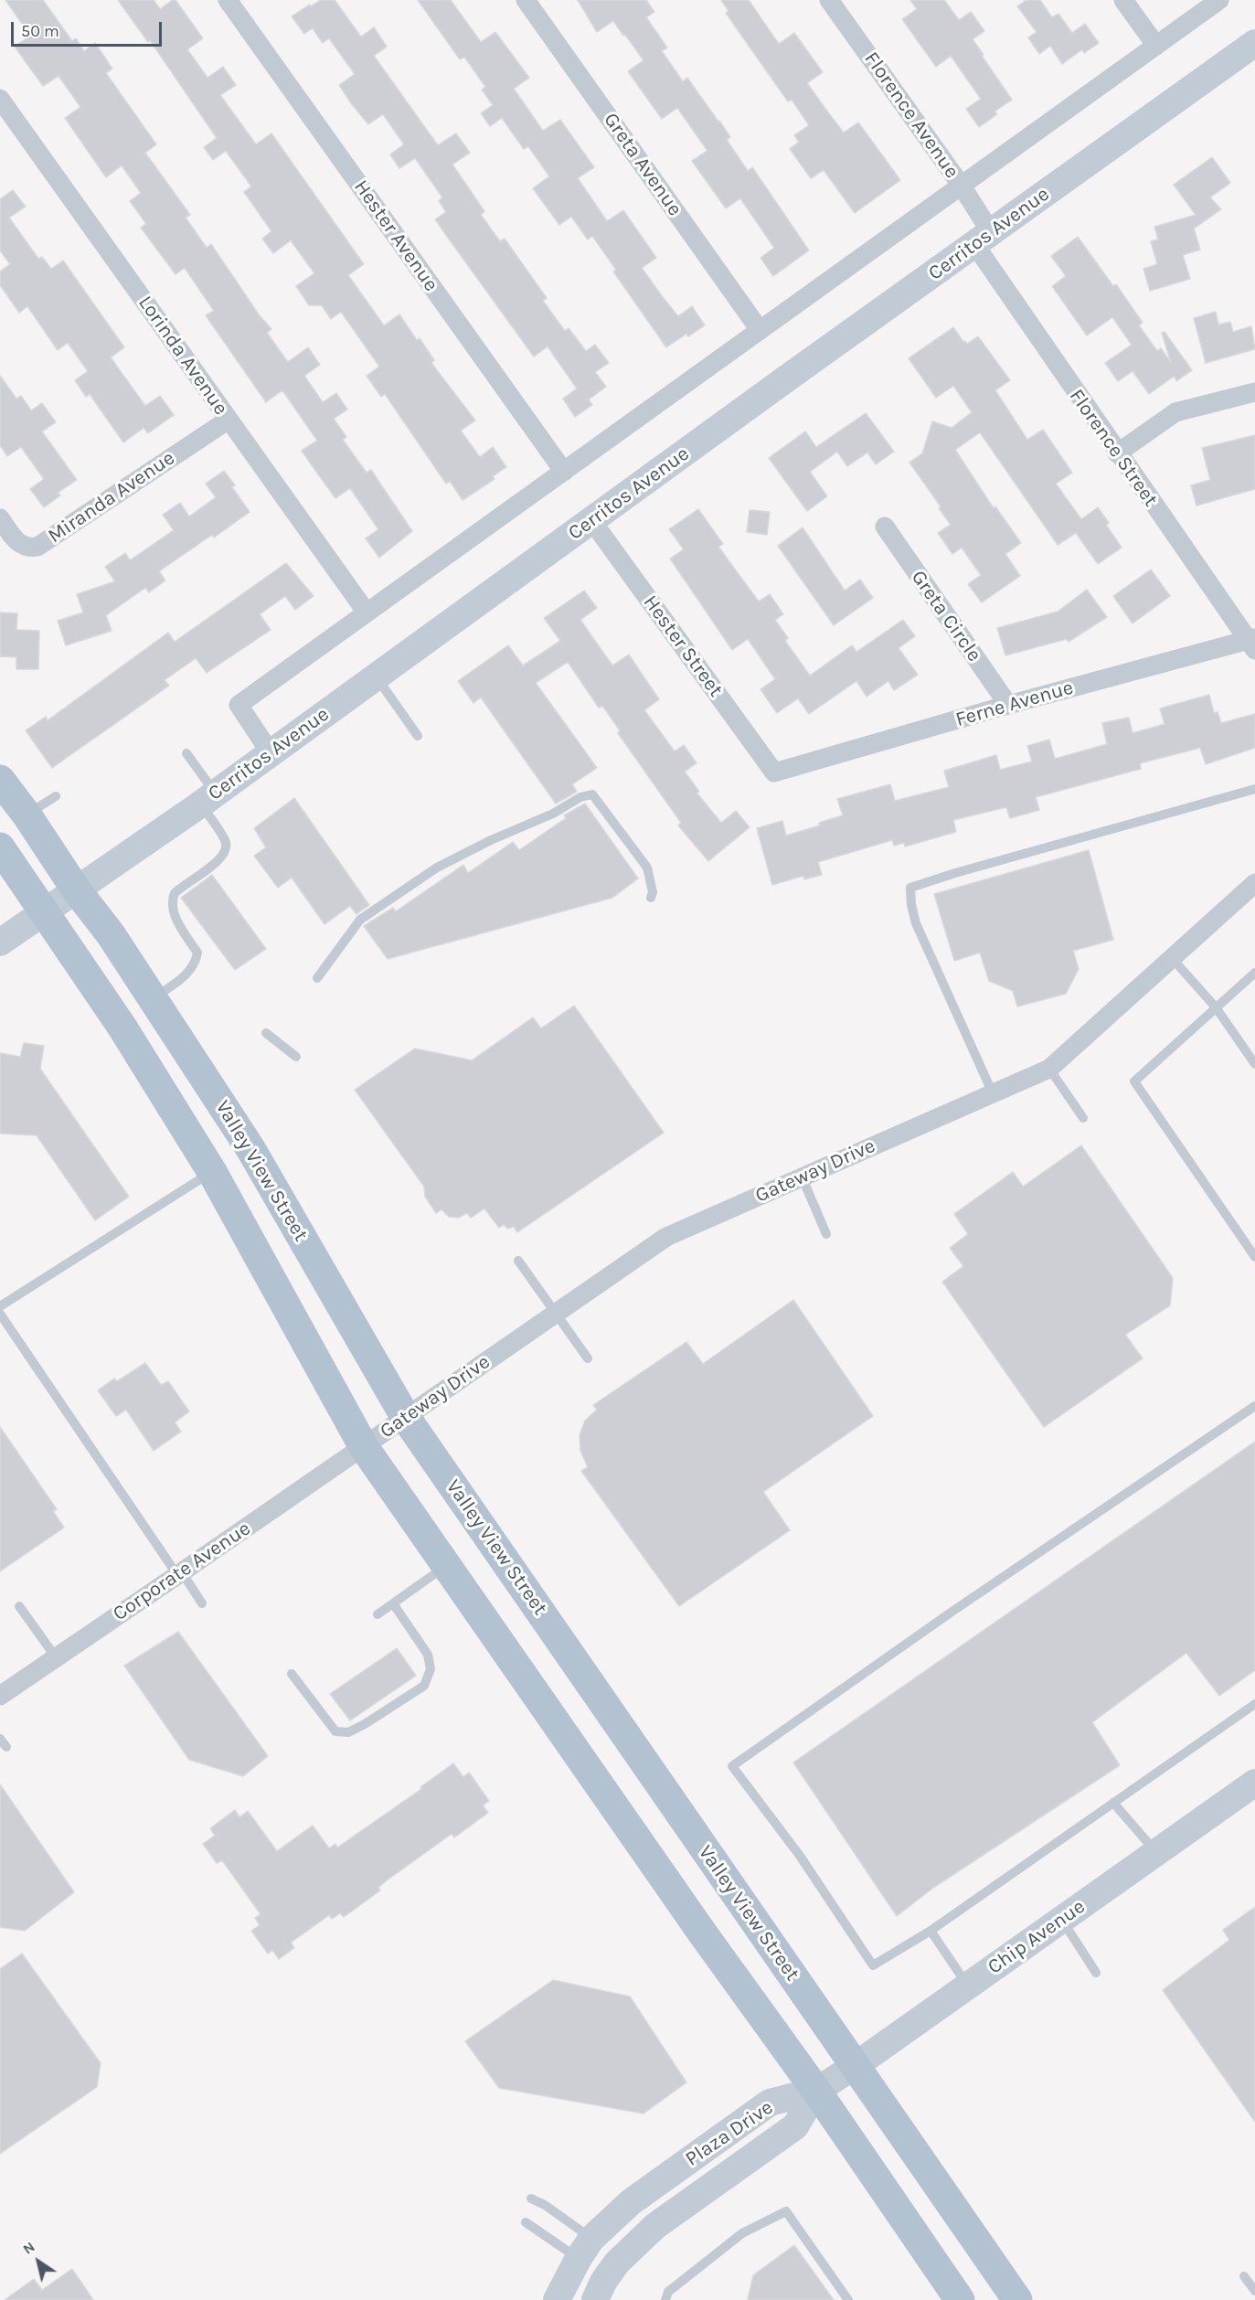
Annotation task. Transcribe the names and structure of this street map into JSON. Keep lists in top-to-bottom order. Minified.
{"streets":{"main road":["Cerritos Avenue","Valley View Street","Chip Avenue","Plaza Drive"],"street":["Florence Avenue","Greta Avenue","Hester Avenue","Lorinda Avenue","Florence Street","Miranda Avenue","Greta Circle","Hester Street","Ferne Avenue","Gateway Drive","Corporate Avenue"]},"crossings":[["Florence Avenue","Cerritos Avenue"],["Florence Avenue","Florence Street"],["Cerritos Avenue","Florence Street"],["Cerritos Avenue","Hester Street"],["Cerritos Avenue","Valley View Street"],["Lorinda Avenue","Miranda Avenue"],["Florence Street","Ferne Avenue"],["Greta Circle","Ferne Avenue"],["Hester Street","Ferne Avenue"],["Valley View Street","Gateway Drive"],["Valley View Street","Chip Avenue"],["Gateway Drive","Corporate Avenue"],["Chip Avenue","Plaza Drive"]],"scale_bar":"50 m","north":"top left"}
